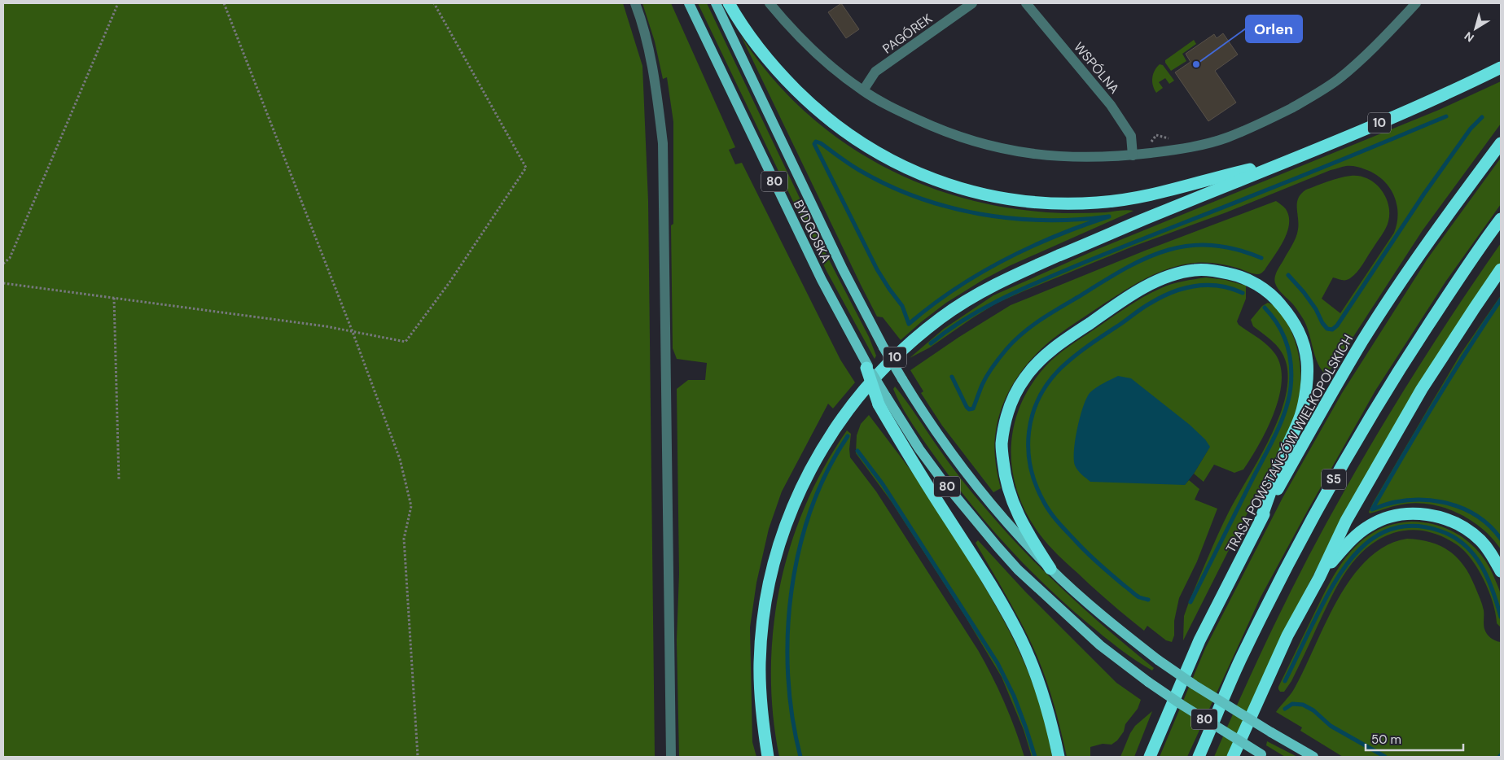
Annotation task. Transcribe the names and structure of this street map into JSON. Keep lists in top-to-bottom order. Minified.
{"streets":{"highway":["10","TRASA POWSTAŃCÓW WIELKOPOLSKICH","S5"],"main road":["80","BYDGOSKA"],"street":["PAGÓREK","WSPÓLNA"]},"places":["Orlen"],"scale_bar":"50 m","north":"bottom left"}
